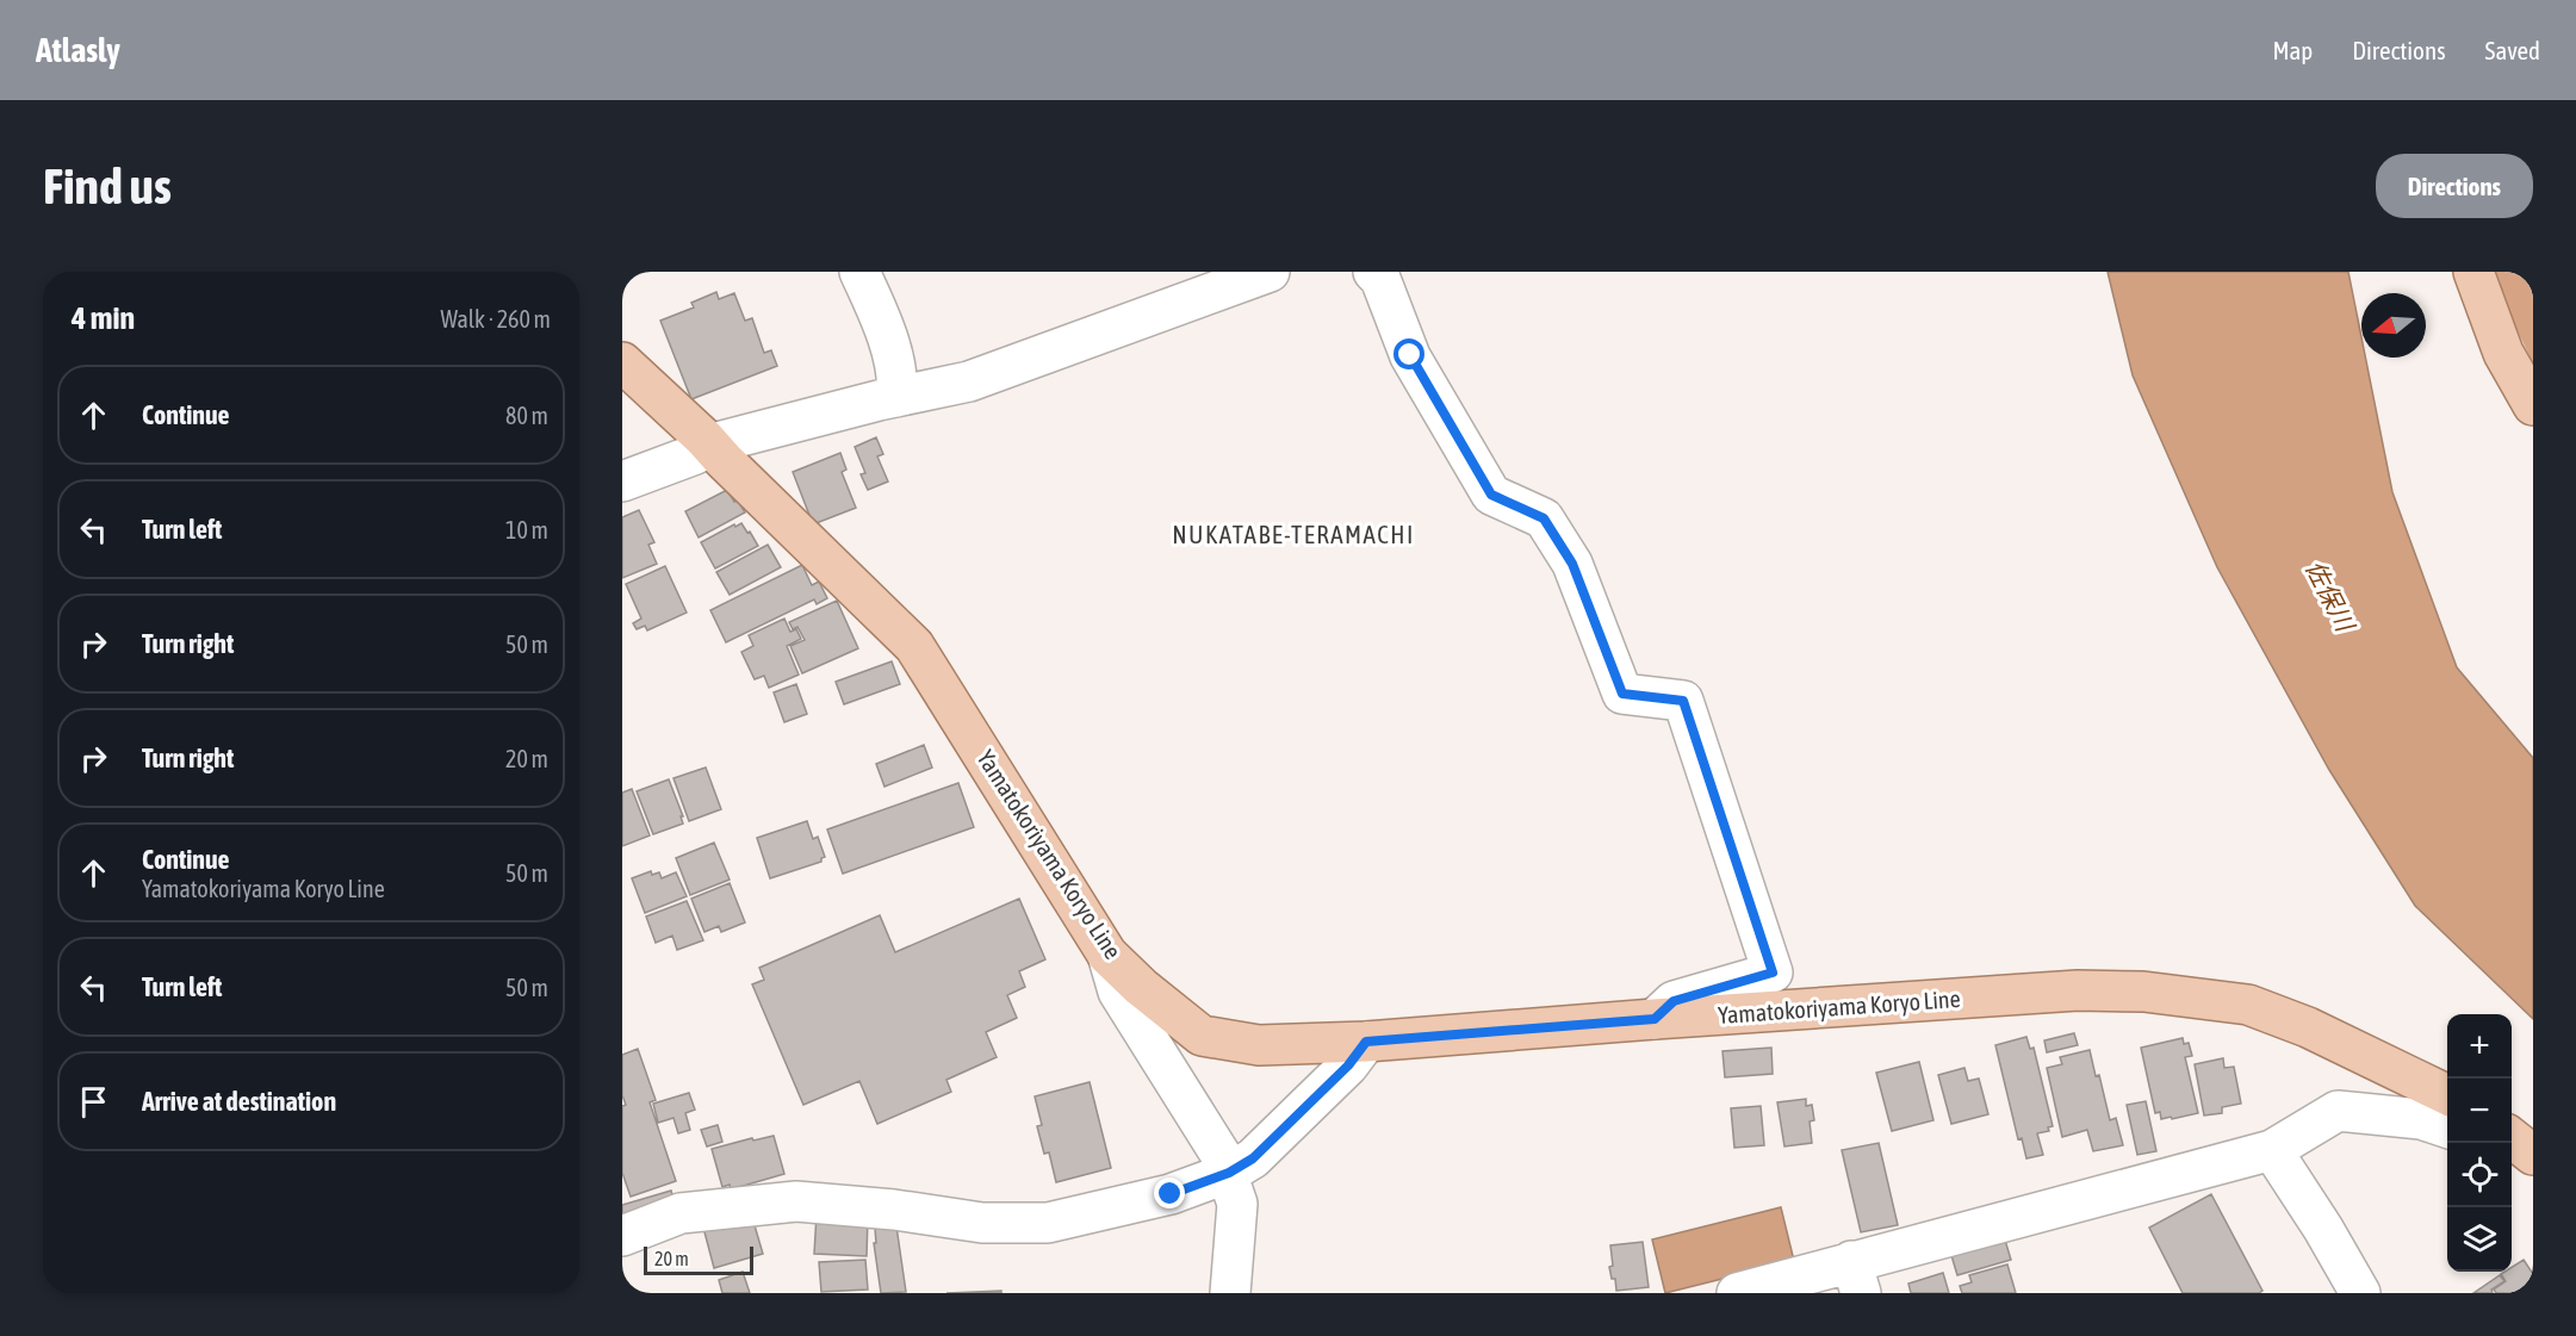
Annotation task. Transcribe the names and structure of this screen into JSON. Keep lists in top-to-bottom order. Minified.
{"streets":{"main road":["Yamatokoriyama Koryo Line"]},"districts":["NUKATABE-TERAMACHI"],"water":["佐保川"],"scale_bar":"20 m","north":"left","page":{"header":"Atlasly","nav":["Map","Directions","Saved"],"buttons":"Directions","title":"Find us","heading":["4 min","Walk · 260 m"],"list":[["Continue","80 m"],["Turn left","10 m"],["Turn right","50 m"],["Turn right","20 m"],["Continue","Yamatokoriyama Koryo Line","50 m"],["Turn left","50 m"],"Arrive at destination"],"map_buttons":["+","−"],"scale":"20 m"}}
